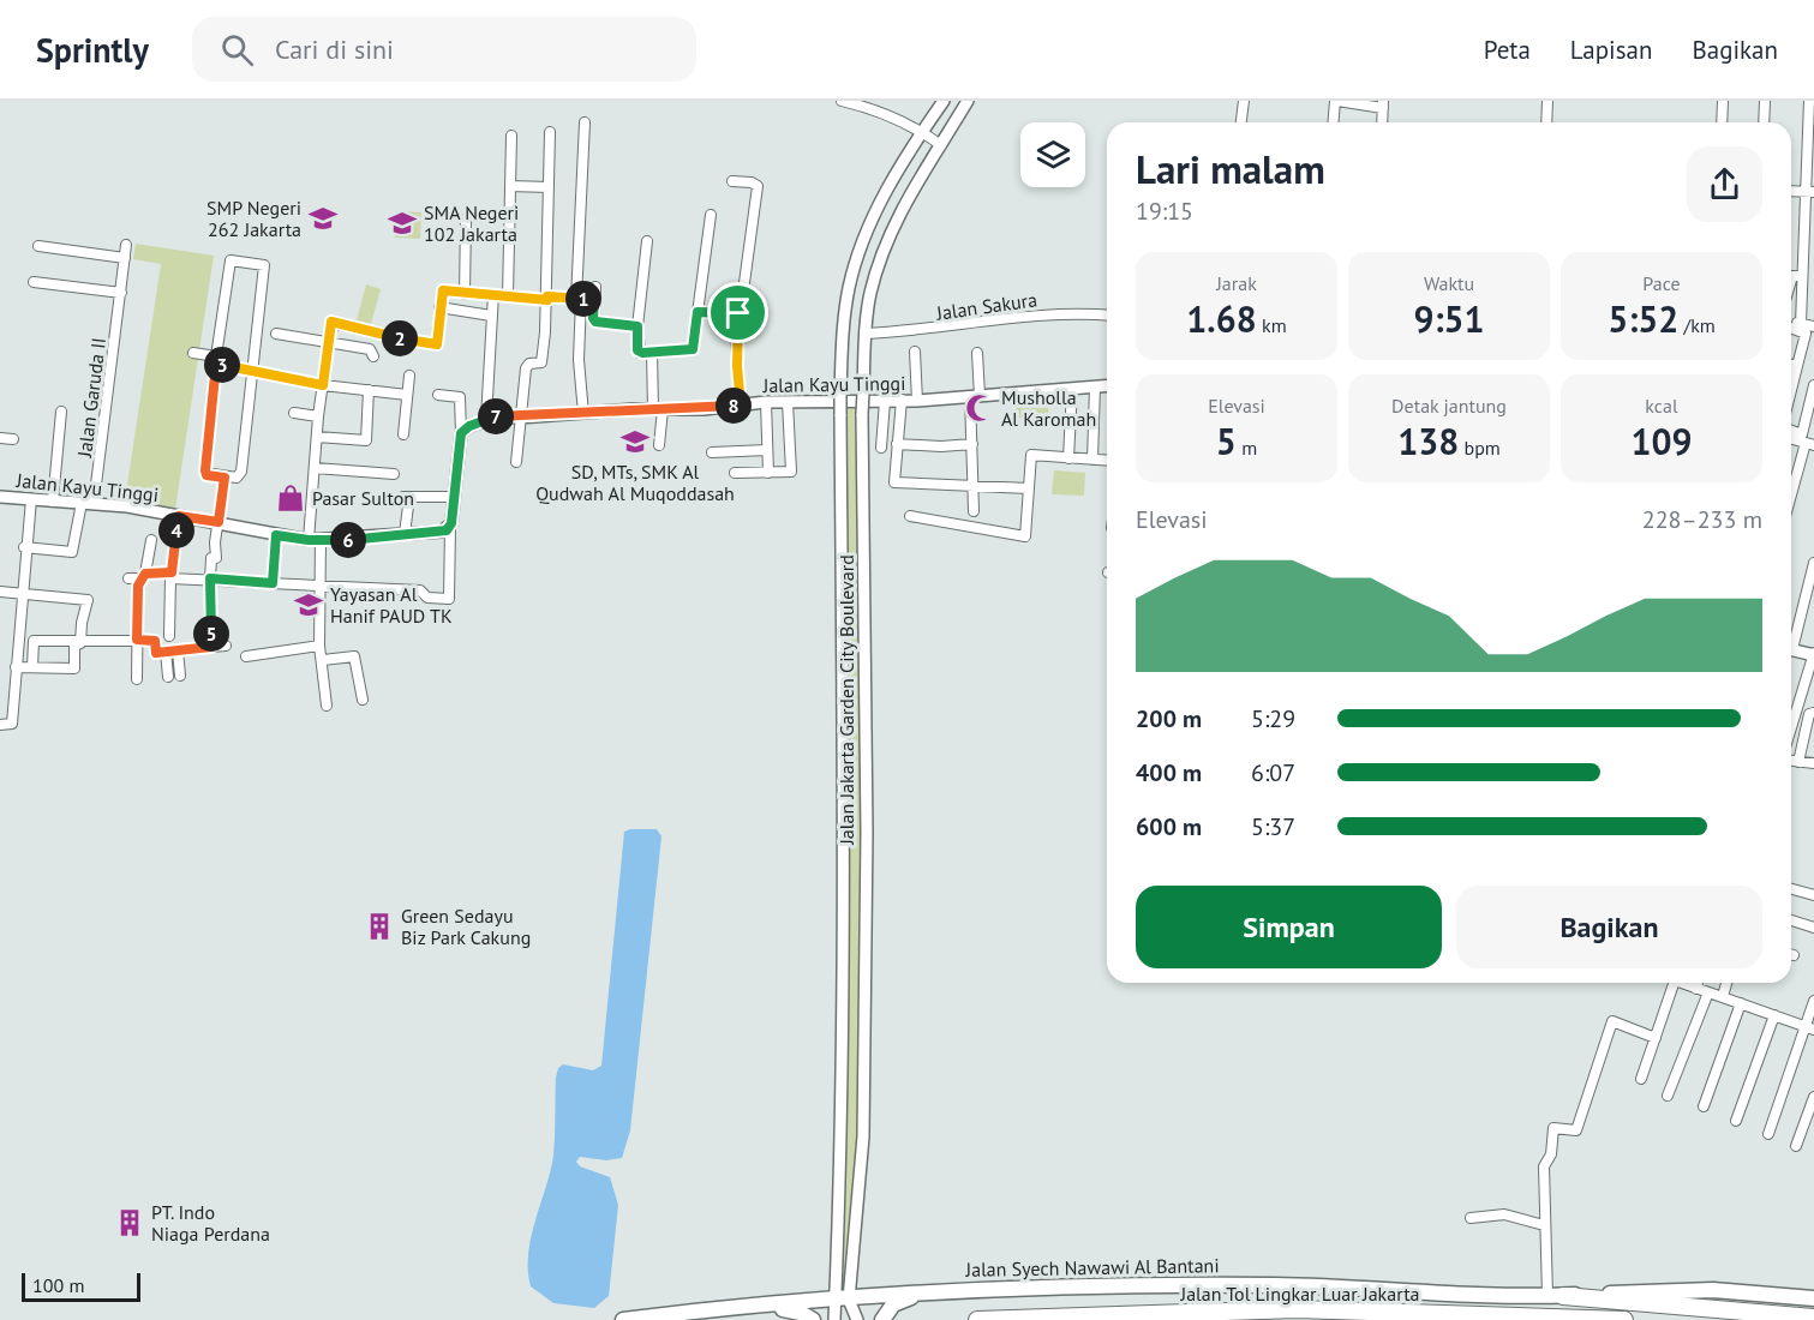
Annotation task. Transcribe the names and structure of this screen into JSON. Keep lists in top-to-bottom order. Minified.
{"streets":{"highway":["Jalan Syech Nawawi Al Bantani","Jalan Tol Lingkar Luar Jakarta"],"street":["Jalan Sakura","Jalan Kayu Tinggi","Jalan Garuda II","Jalan Jakarta Garden City Boulevard"]},"crossings":[["Jalan Sakura","Jalan Jakarta Garden City Boulevard"],["Jalan Kayu Tinggi","Jalan Garuda II"],["Jalan Jakarta Garden City Boulevard","Jalan Syech Nawawi Al Bantani"]],"places":{"school or university":["SMP Negeri 262 Jakarta","SMA Negeri 102 Jakarta","SD, MTs, SMK Al Qudwah Al Muqoddasah","Yayasan Al Hanif PAUD TK"],"mosque":["Musholla Al Karomah"],"shop":["Pasar Sulton"],"building":["Green Sedayu Biz Park Cakung","PT. Indo Niaga Perdana"]},"scale_bar":"100 m","page":{"header":"Sprintly","search":"Cari di sini","nav":["Peta","Lapisan","Bagikan"],"heading":["Lari malam","19:15"],"stats":[["Jarak","1.68 km"],["Waktu","9:51"],["Pace","5:52 /km"],["Elevasi","5 m"],["Detak jantung","138 bpm"],["kcal","109"]],"pins":["1","2","3","8","7","4","6","5"],"chart":["Elevasi","228–233 m"],"list":[{"name":"200 m","note":"5:29"},{"name":"400 m","note":"6:07"},{"name":"600 m","note":"5:37"}],"buttons":["Simpan","Bagikan"],"scale":"100 m"}}
